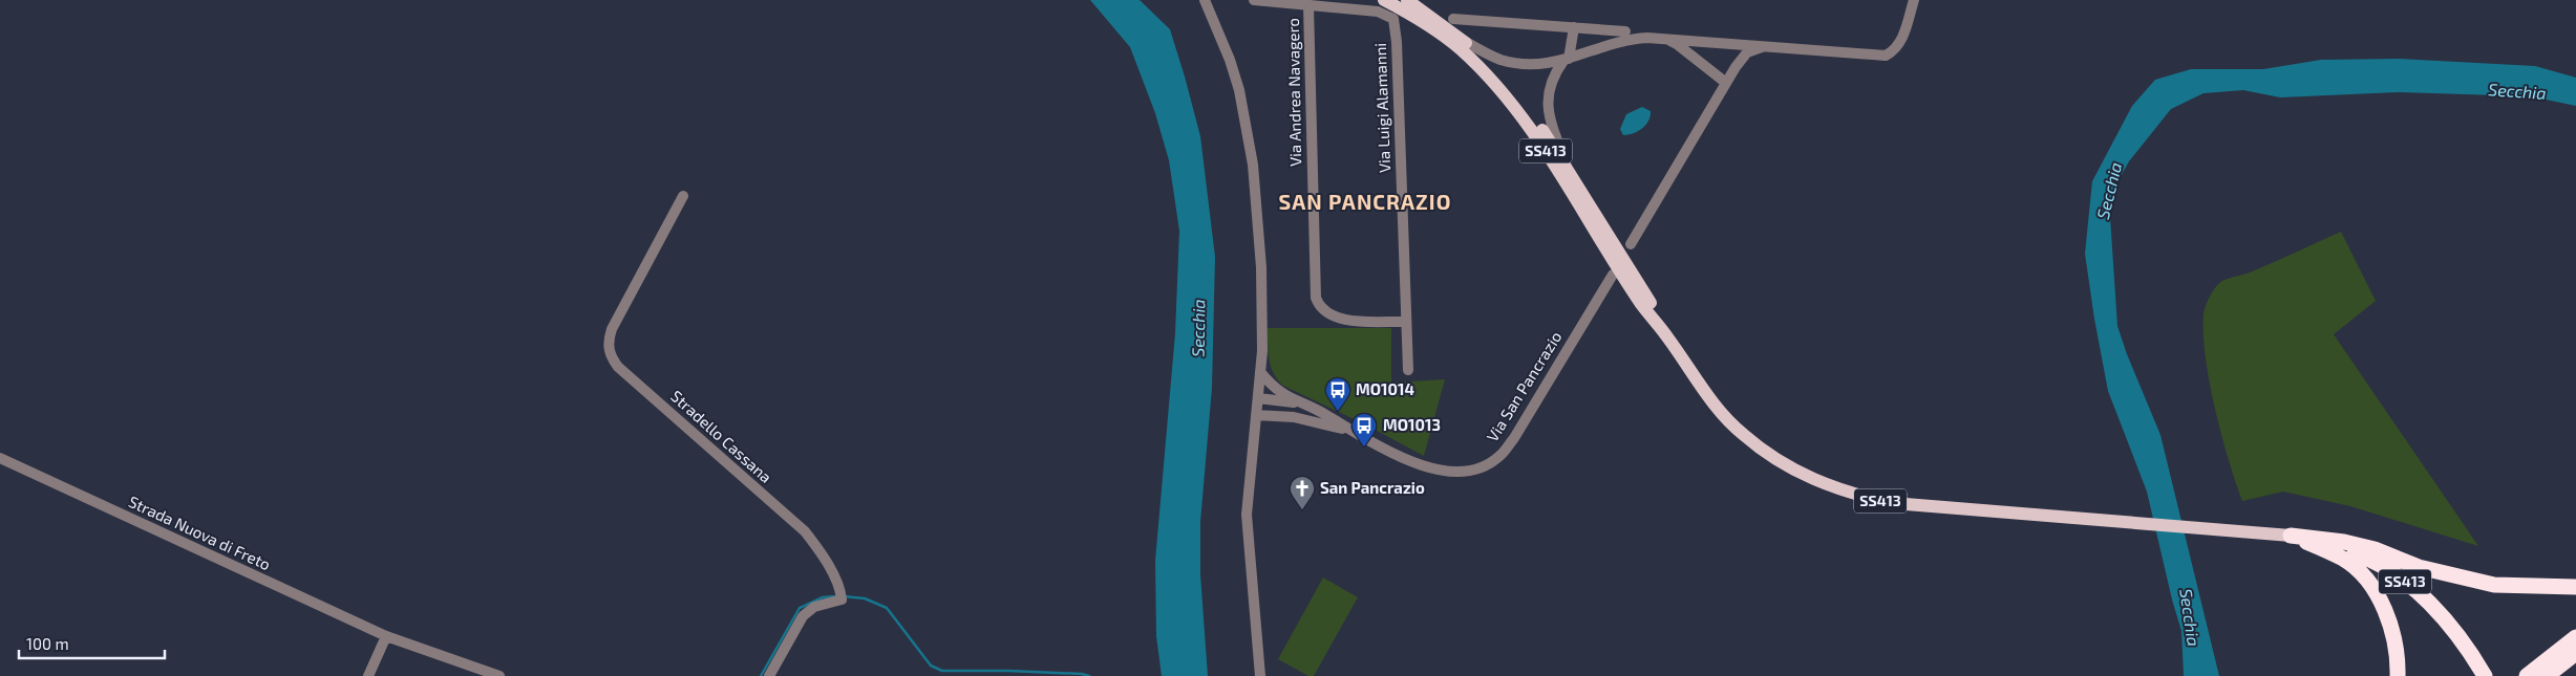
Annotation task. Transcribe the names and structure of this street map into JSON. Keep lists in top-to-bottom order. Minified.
{"streets":{"highway":["SS413"],"street":["Via Andrea Navagero","Via Luigi Alamanni","Via San Pancrazio","Stradello Cassana","Strada Nuova di Freto"]},"crossings":[["Via Andrea Navagero","Via Luigi Alamanni"]],"districts":["SAN PANCRAZIO"],"water":["Secchia"],"places":{"bus stop":["MO1014","MO1013"],"church":["San Pancrazio"]},"scale_bar":"100 m"}
